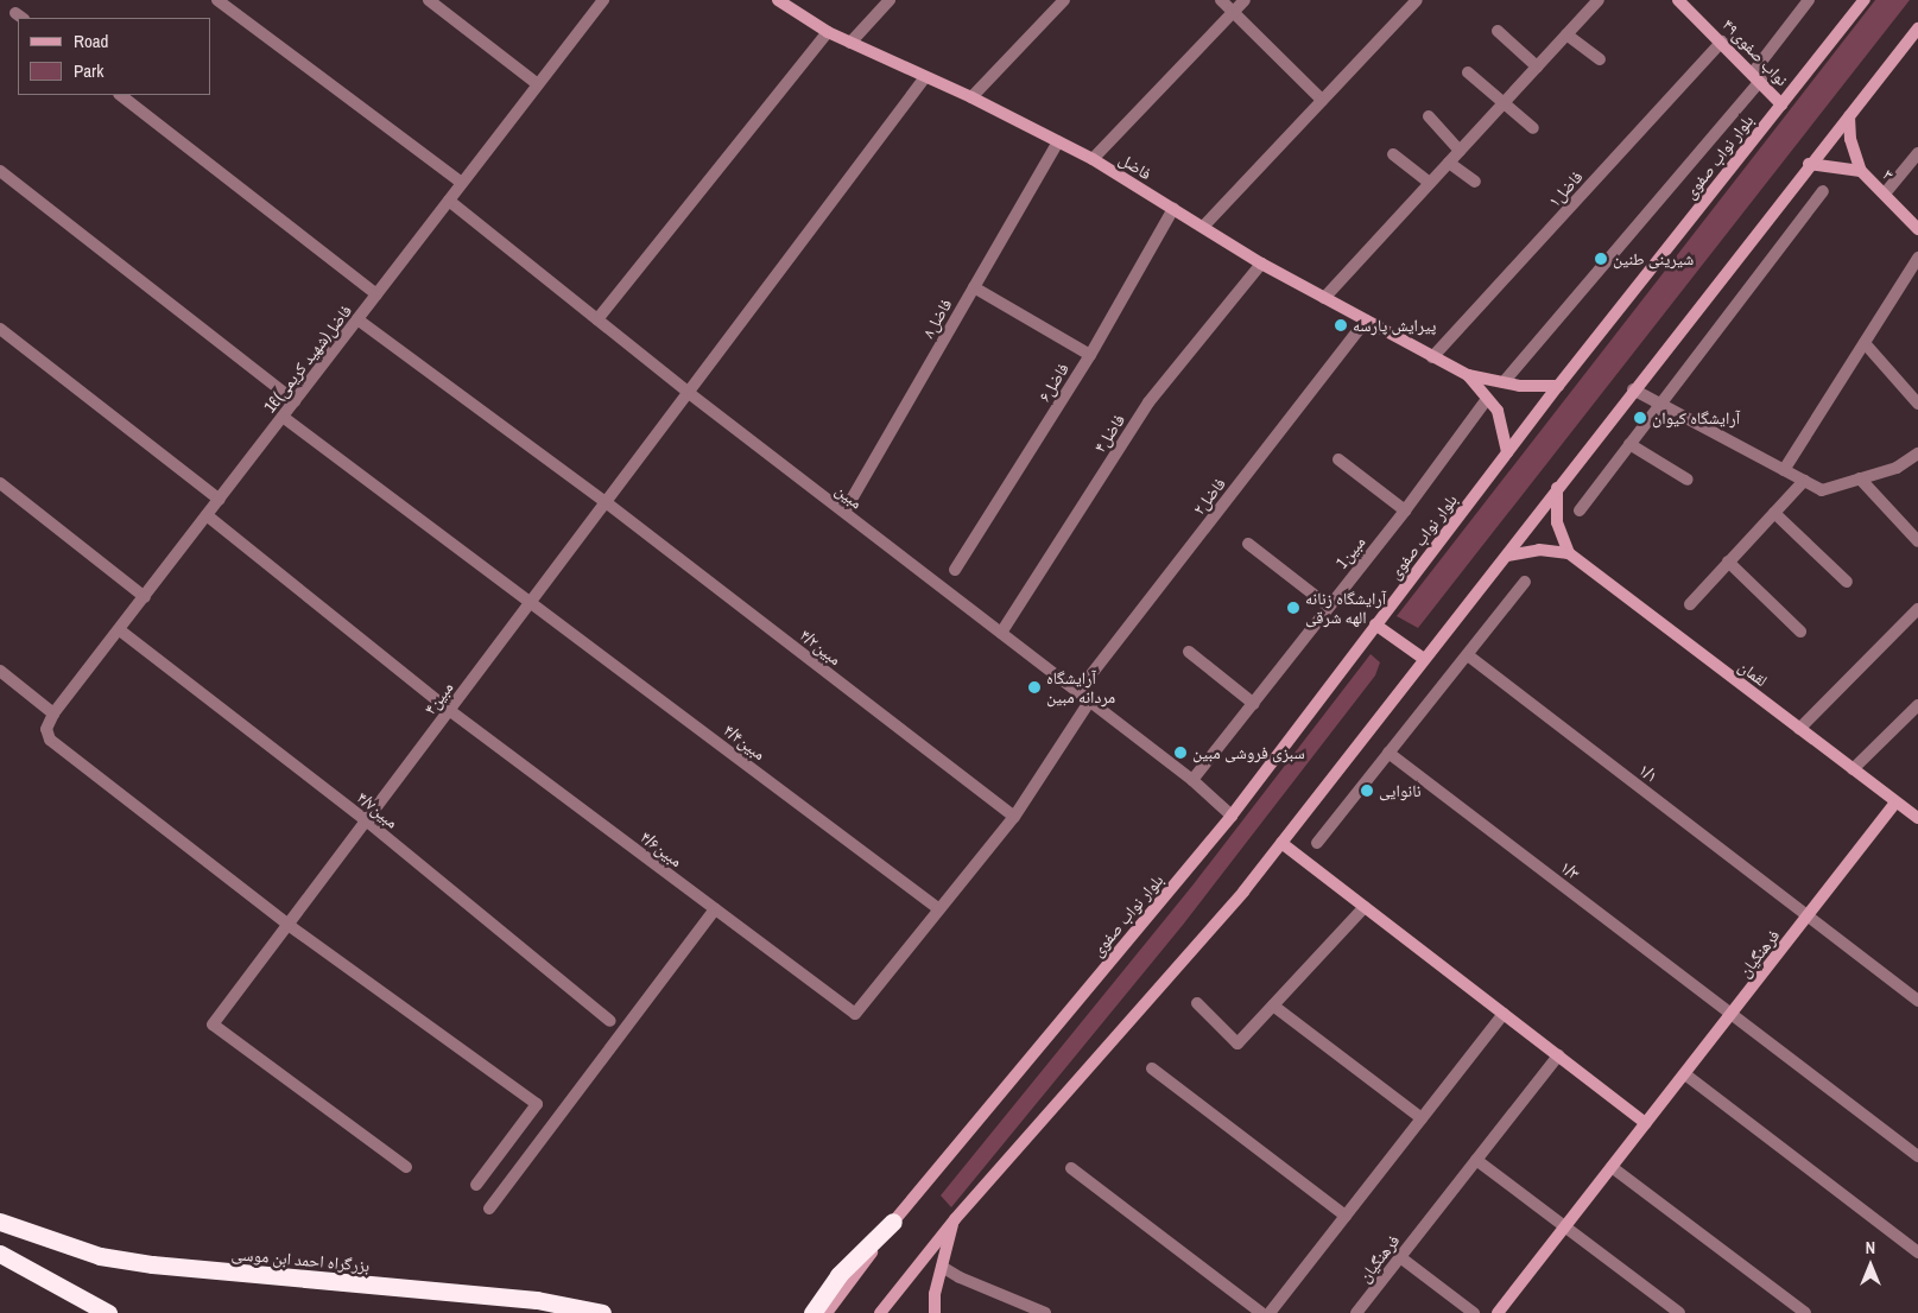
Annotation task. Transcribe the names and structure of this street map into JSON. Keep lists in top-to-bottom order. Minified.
{"streets":{"highway":["بزرگراه احمد ابن موسی"],"main road":["۴۹نواب صفوی","بلوار نواب صفوی","فاضل","۳","لقمان","فرهنگیان"],"street":["۱فاضل","۸فاضل","16فاضل(شهید کریمی)","۶فاضل","۴فاضل","مبین","۲فاضل","1مبین","۴/۲مبین","۴مبین","۴/۴مبین","۱/۱","۴/۷مبین","۴/۶مبین","۱/۳"]},"crossings":[["۴۹نواب صفوی","بلوار نواب صفوی"],["۴۹نواب صفوی","۱فاضل"],["بلوار نواب صفوی","فاضل"],["بلوار نواب صفوی","مبین"],["فاضل","۱فاضل"],["فاضل","۸فاضل"],["فاضل","۶فاضل"],["فاضل","۴فاضل"],["فاضل","۲فاضل"],["فاضل","1مبین"],["فاضل","۴مبین"],["۸فاضل","مبین"],["16فاضل(شهید کریمی)","مبین"],["16فاضل(شهید کریمی)","۴/۲مبین"],["16فاضل(شهید کریمی)","۴/۴مبین"],["16فاضل(شهید کریمی)","۴/۷مبین"],["16فاضل(شهید کریمی)","۴/۶مبین"],["۴فاضل","مبین"],["مبین","۲فاضل"],["مبین","1مبین"],["مبین","۴مبین"],["۴/۲مبین","۴مبین"],["لقمان","فرهنگیان"],["۴مبین","۴/۴مبین"],["۴مبین","۴/۷مبین"],["۴مبین","۴/۶مبین"],["۴/۴مبین","۴/۶مبین"],["۱/۱","فرهنگیان"],["۱/۳","فرهنگیان"]],"places":["شیرینی طنین","پیرایش پارسه","آرایشگاه کیوان","آرایشگاه زنانه الهه شرقی","آرایشگاه مردانه مبین","سبزی فروشی مبین","نانوایی"],"legend":["Road","Park"],"north":"top"}
